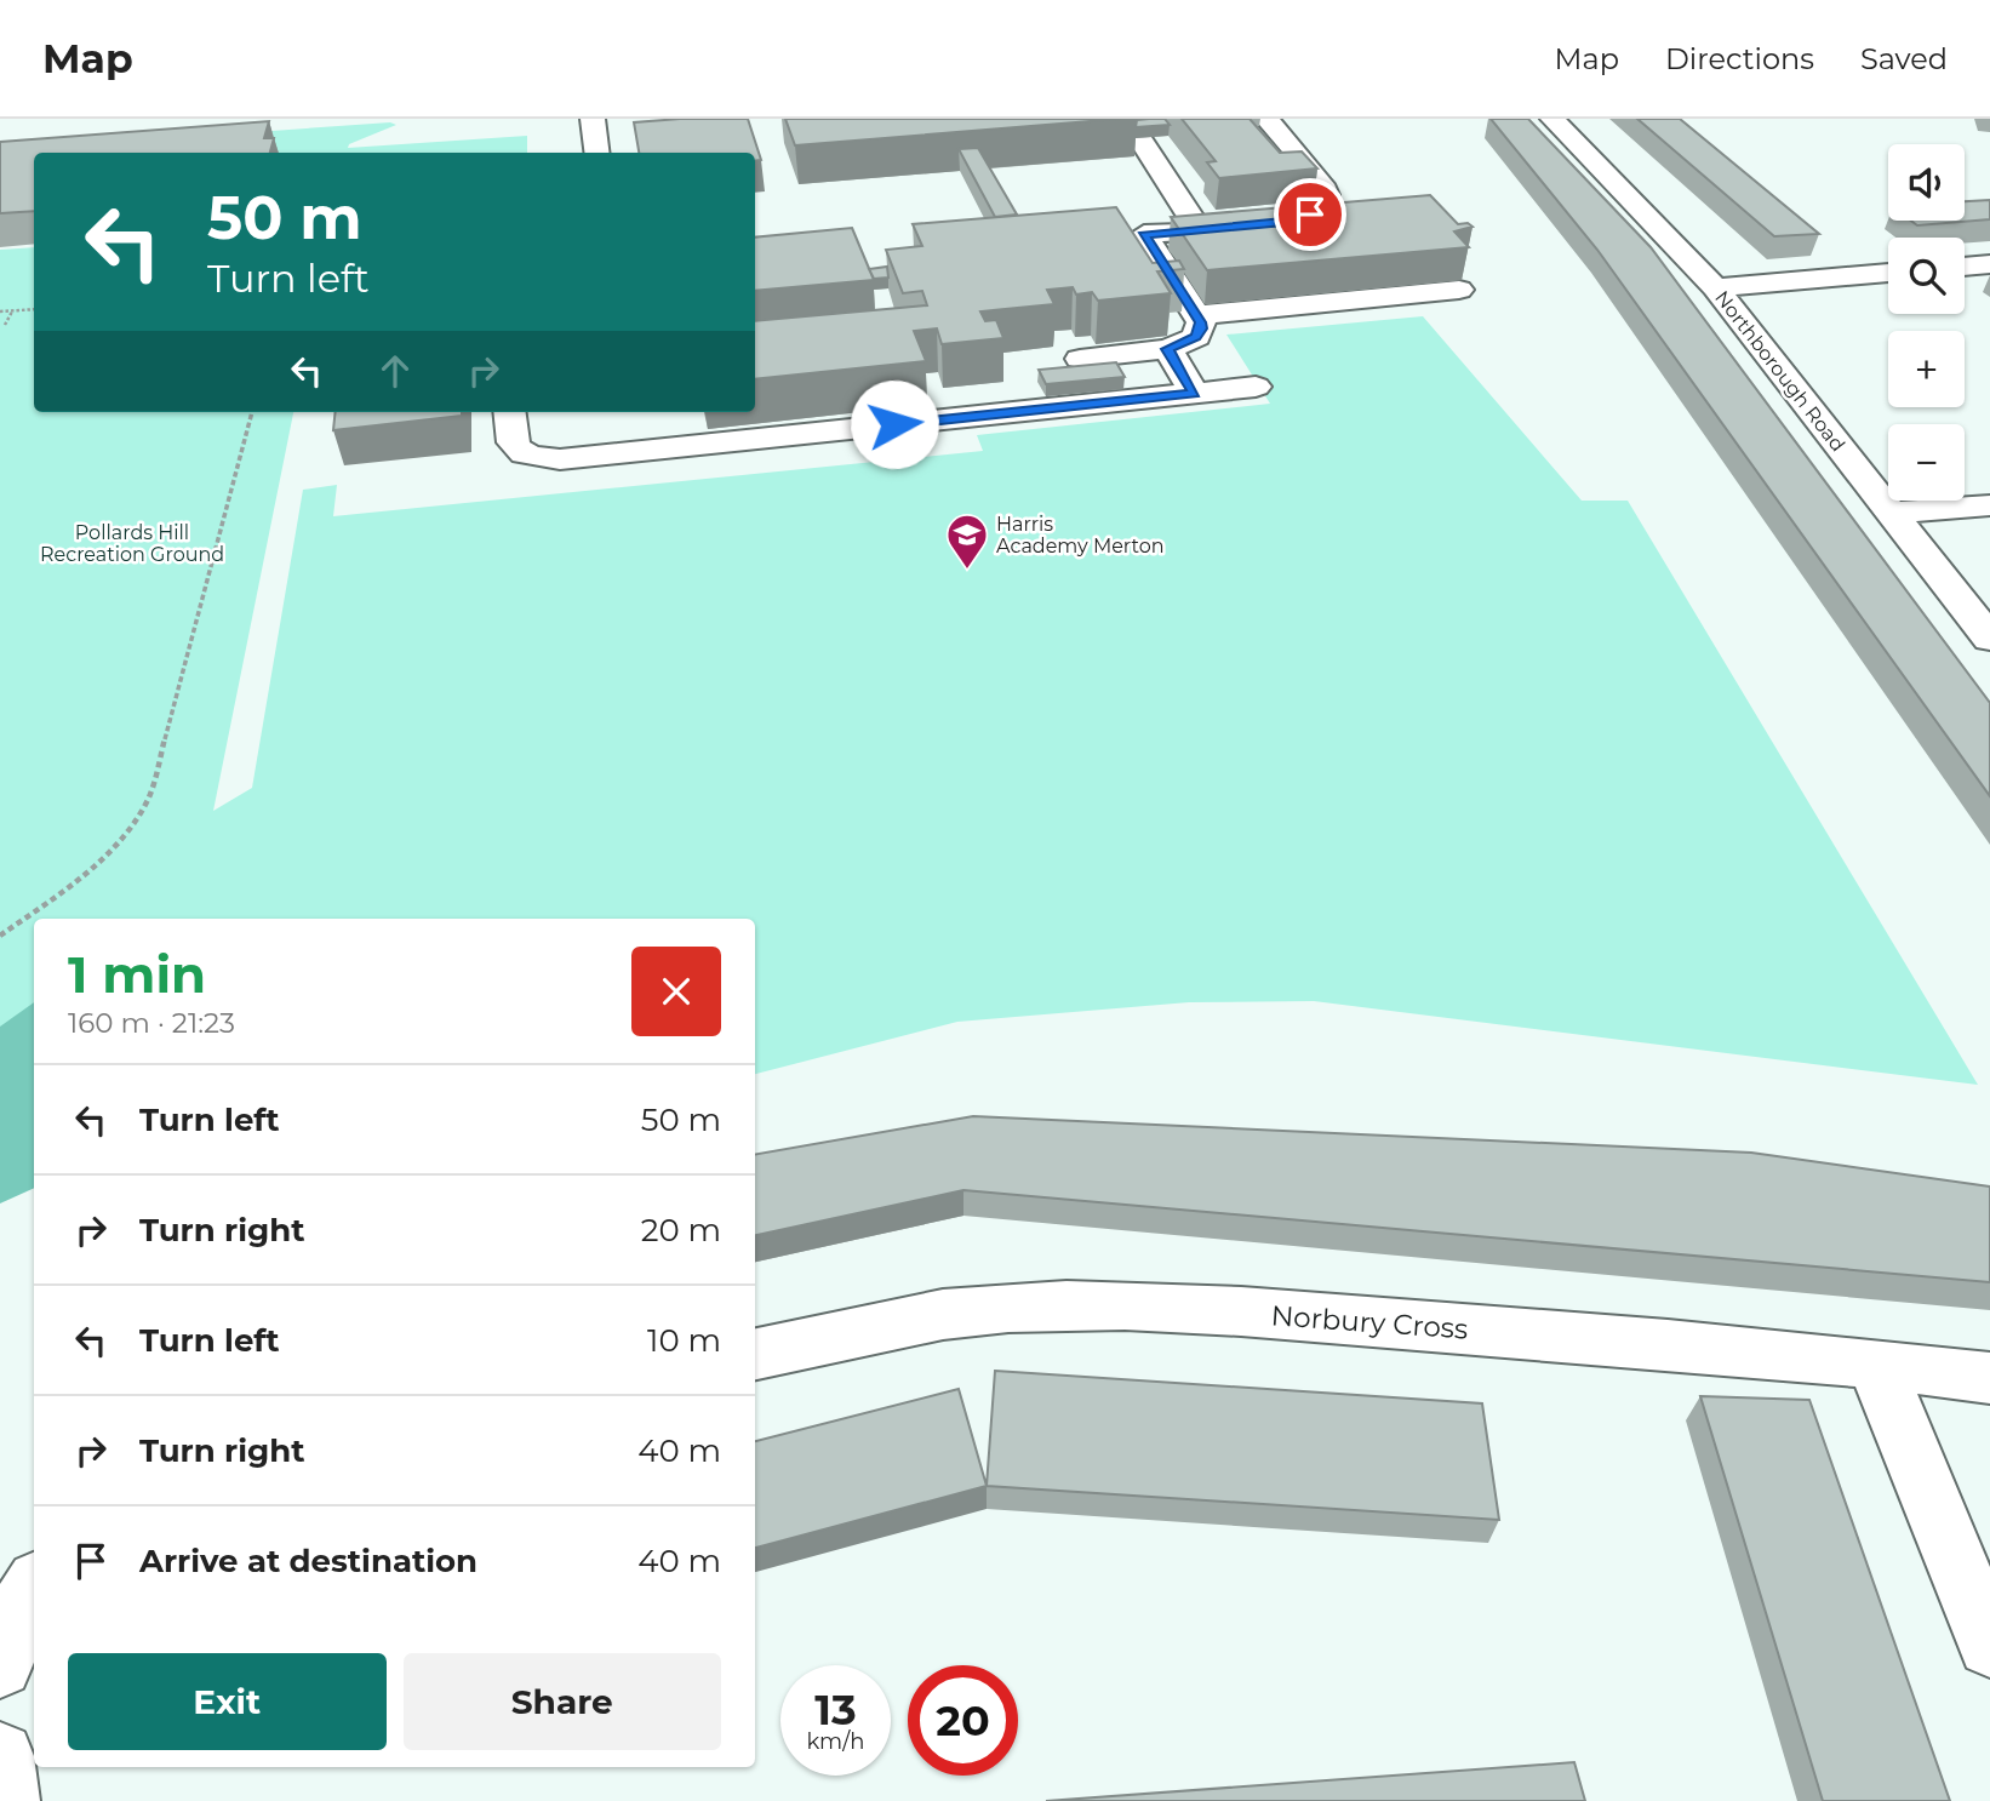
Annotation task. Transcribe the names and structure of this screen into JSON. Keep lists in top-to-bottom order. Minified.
{"streets":{"street":["Northborough Road","Norbury Cross"]},"parks":["Pollards Hill Recreation Ground"],"places":{"school or university":["Harris Academy Merton"]},"page":{"header":"Map","nav":["Map","Directions","Saved"],"map_buttons":["+","−"],"turn":["50 m","Turn left"],"heading":["1 min","160 m · 21:23"],"list":[{"name":"Turn left","value":"50 m"},{"name":"Turn right","value":"20 m"},{"name":"Turn left","value":"10 m"},{"name":"Turn right","value":"40 m"},{"name":"Arrive at destination","value":"40 m"}],"buttons":["Exit","Share"],"speed":"13 km/h","limit":"20"}}
